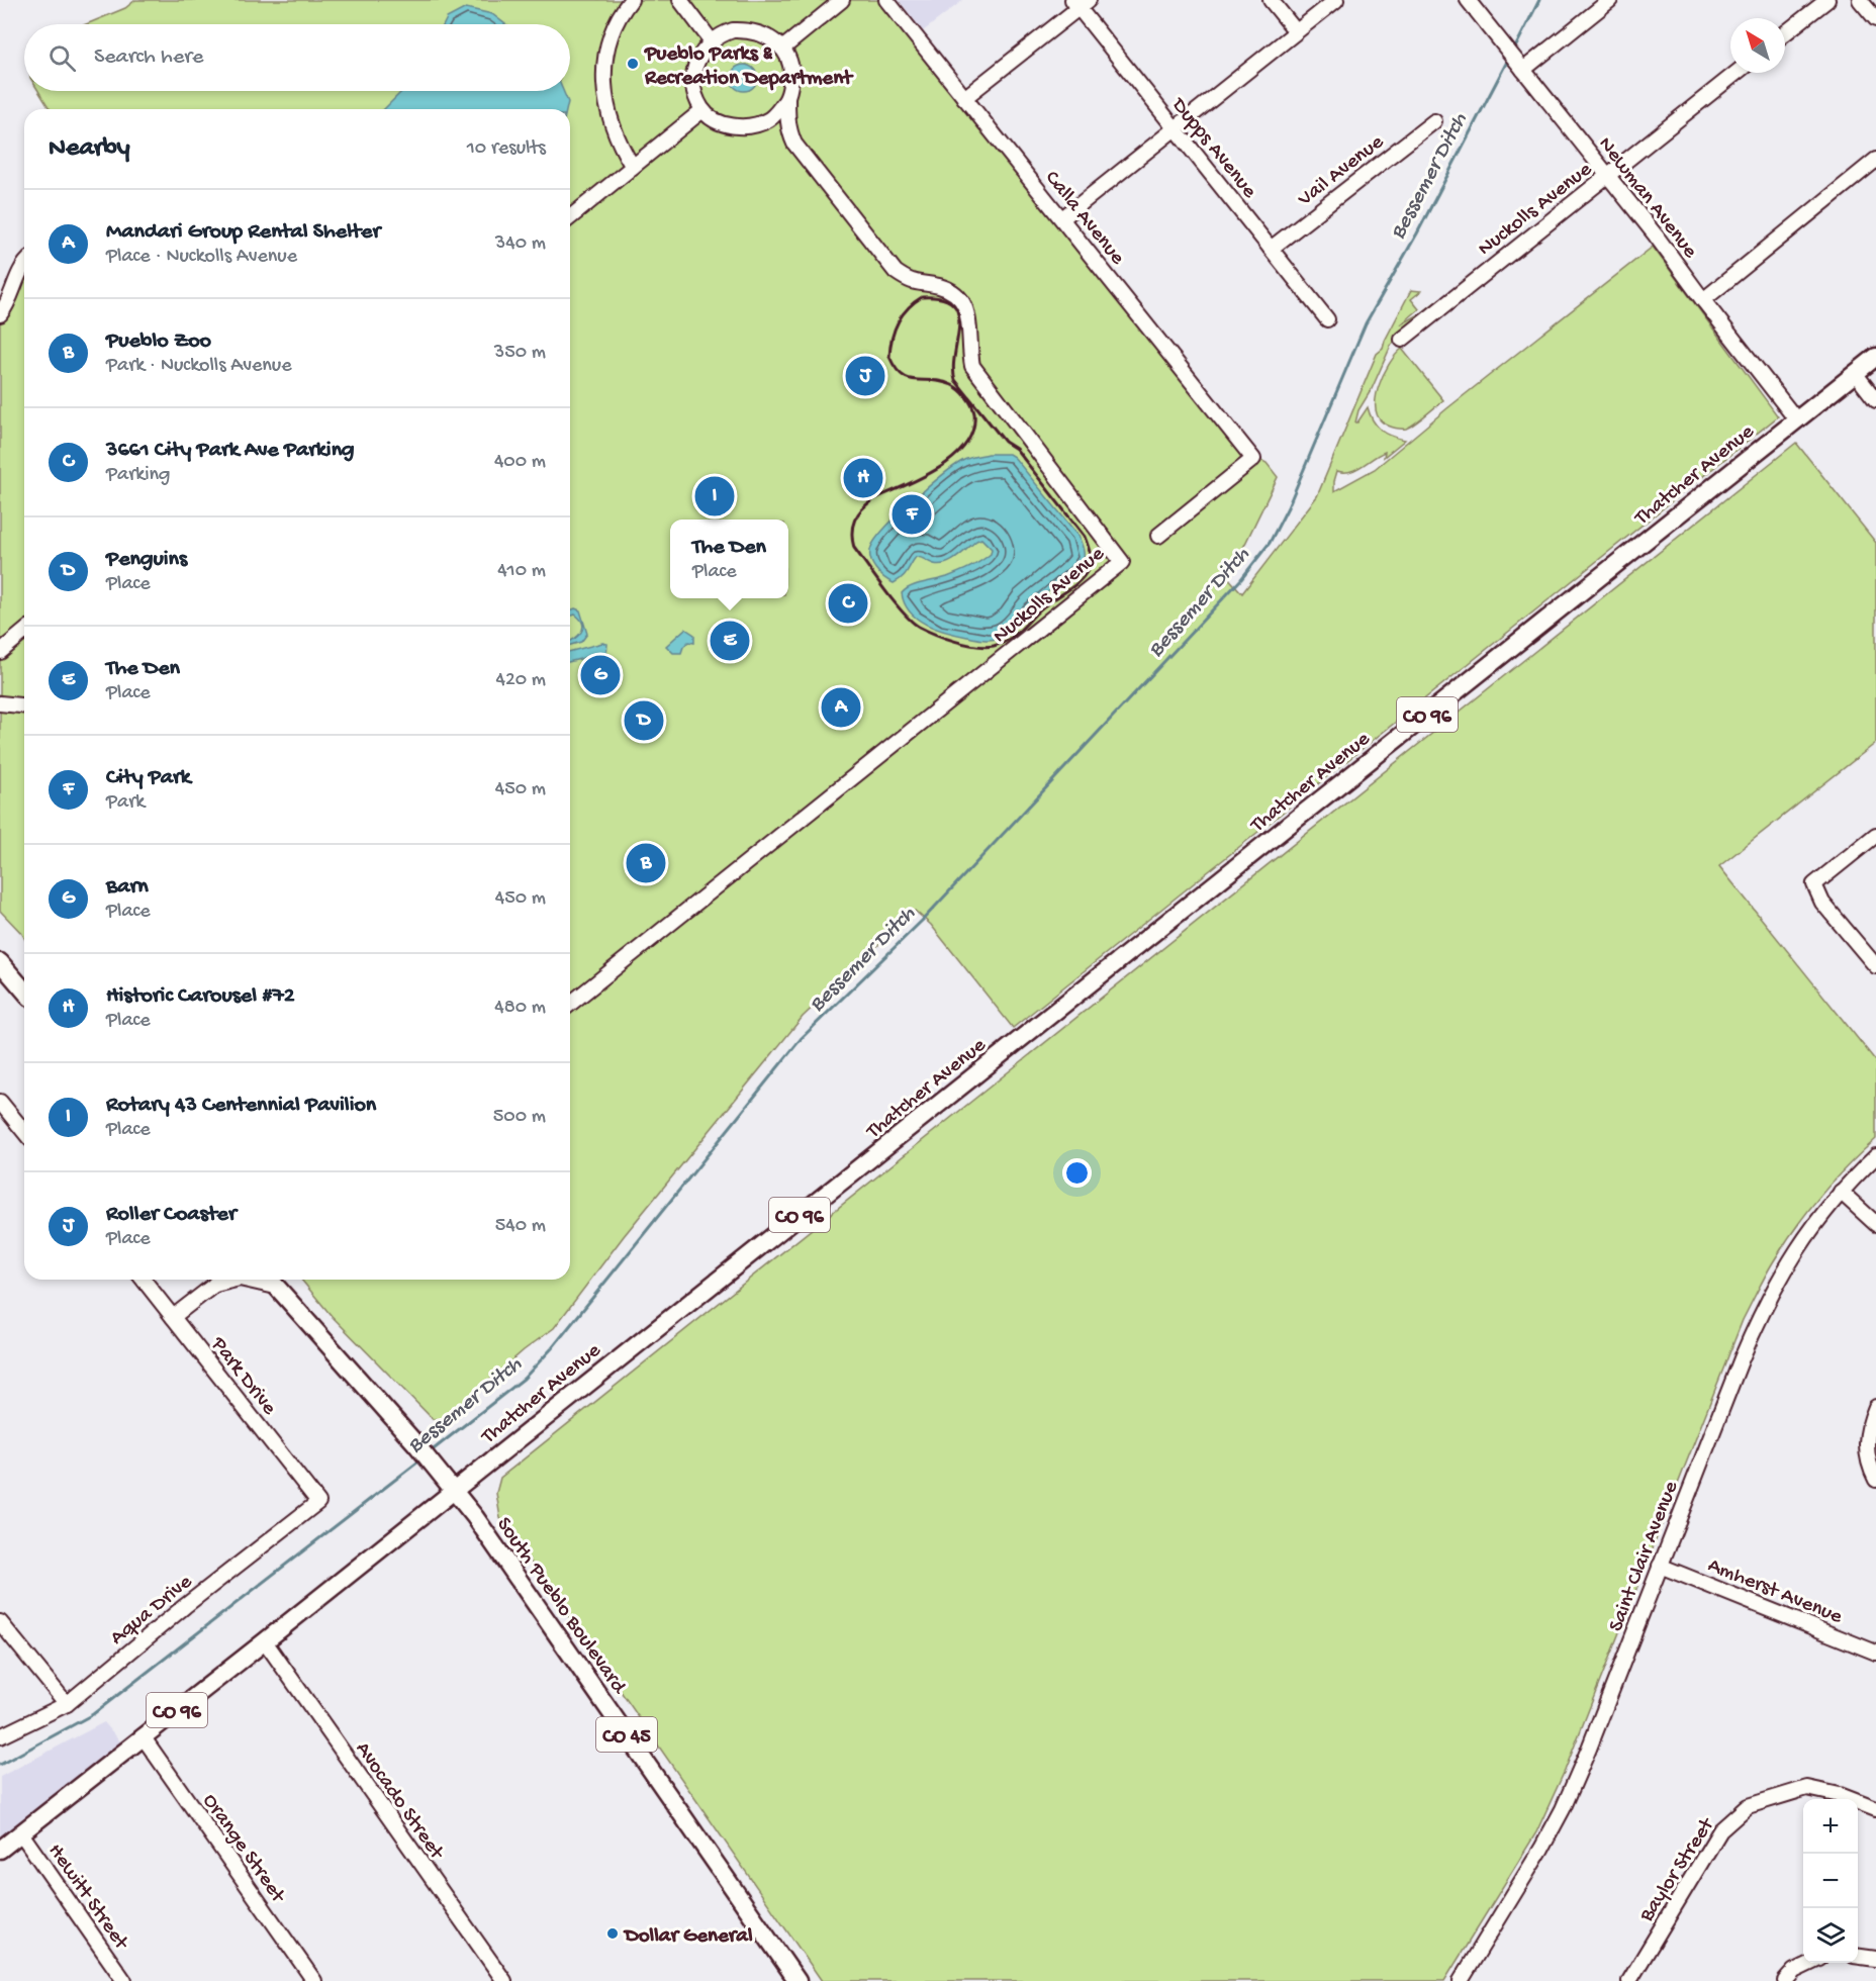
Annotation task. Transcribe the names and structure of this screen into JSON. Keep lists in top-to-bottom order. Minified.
{"streets":{"main road":["Thatcher Avenue","CO 96","South Pueblo Boulevard","CO 45"],"street":["Dupps Avenue","Vail Avenue","Newman Avenue","Nuckolls Avenue","Calla Avenue","Park Drive","Saint Clair Avenue","Amherst Avenue","Aqua Drive","Avocado Street","Orange Street","Baylor Street","Hewitt Street"]},"crossings":[["Dupps Avenue","Vail Avenue"],["Newman Avenue","Nuckolls Avenue"],["Newman Avenue","Thatcher Avenue"],["Thatcher Avenue","South Pueblo Boulevard"],["Thatcher Avenue","Avocado Street"],["Thatcher Avenue","Orange Street"],["Thatcher Avenue","Hewitt Street"],["Park Drive","Aqua Drive"],["Saint Clair Avenue","Amherst Avenue"]],"water":["Bessemer Ditch"],"places":["Pueblo Parks & Recreation Department","Dollar General"],"north":"top left","page":{"search":"Search here","heading":["Nearby","10 results"],"list":[{"mark":"A","name":"Mandari Group Rental Shelter","note":"Place · Nuckolls Avenue","value":"340 m"},{"mark":"B","name":"Pueblo Zoo","note":"Park · Nuckolls Avenue","value":"350 m"},{"mark":"C","name":"3661 City Park Ave Parking","note":"Parking","value":"400 m"},{"mark":"D","name":"Penguins","note":"Place","value":"410 m"},{"mark":"E","name":"The Den","note":"Place","value":"420 m"},{"mark":"F","name":"City Park","note":"Park","value":"450 m"},{"mark":"G","name":"Barn","note":"Place","value":"450 m"},{"mark":"H","name":"Historic Carousel #72","note":"Place","value":"480 m"},{"mark":"I","name":"Rotary 43 Centennial Pavilion","note":"Place","value":"500 m"},{"mark":"J","name":"Roller Coaster","note":"Place","value":"540 m"}],"pins":["J","H","I","F","C","E","G","A","D","B"],"popup":["The Den","Place"],"map_buttons":["+","−"]}}
